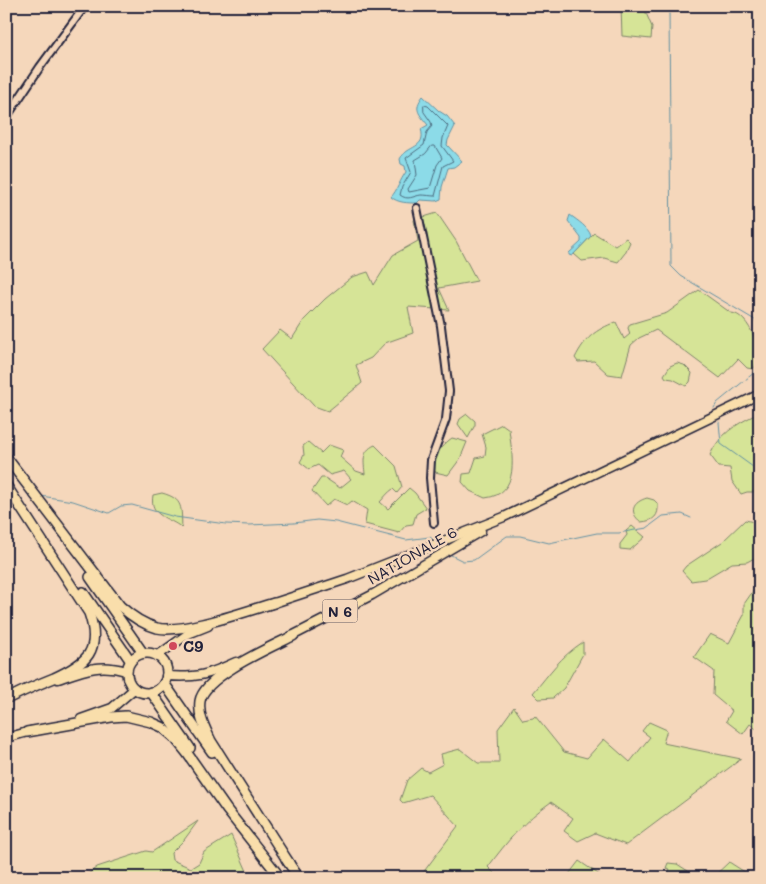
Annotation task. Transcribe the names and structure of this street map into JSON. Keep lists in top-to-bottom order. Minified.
{"streets":{"main road":["NATIONALE 6","N 6"]},"places":["C9"]}
